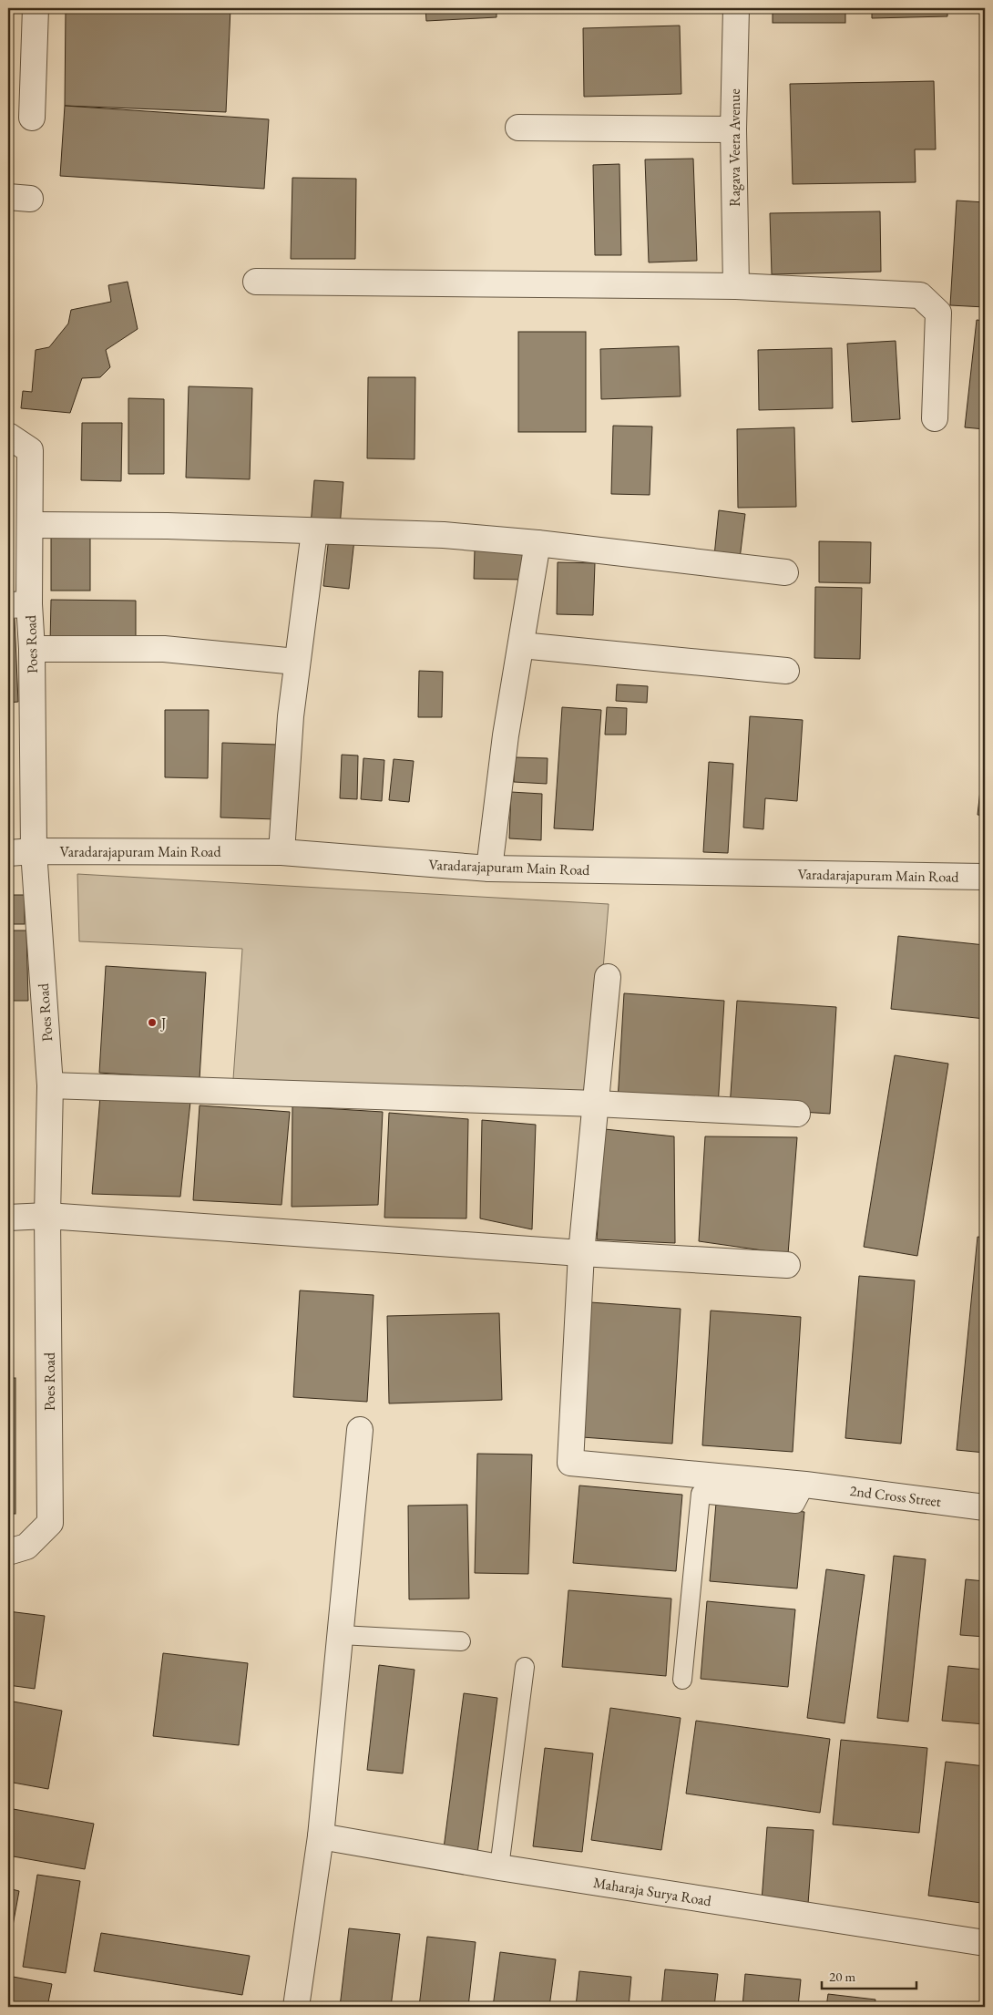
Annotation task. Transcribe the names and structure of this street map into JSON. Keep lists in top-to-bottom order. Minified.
{"streets":{"street":["Ragava Veera Avenue","Poes Road","Varadarajapuram Main Road","2nd Cross Street","Maharaja Surya Road"]},"crossings":[["Poes Road","Varadarajapuram Main Road"]],"places":["J"],"scale_bar":"20 m"}
